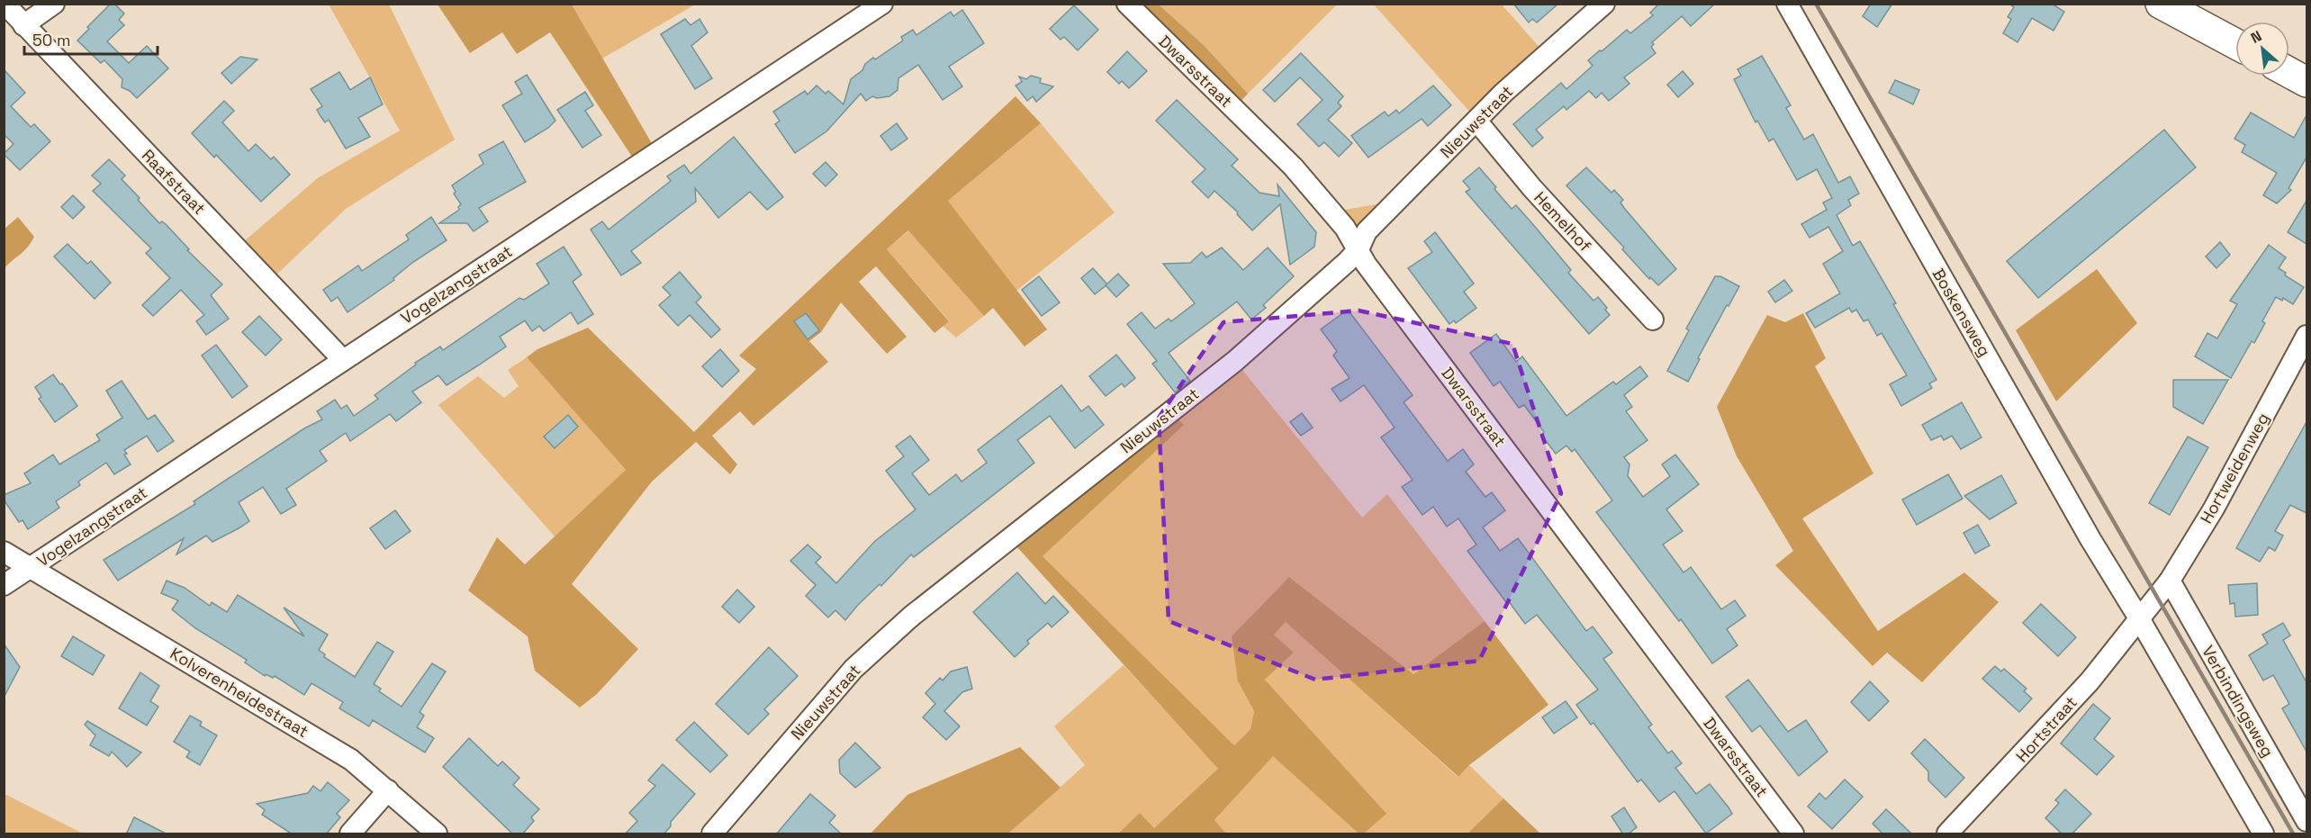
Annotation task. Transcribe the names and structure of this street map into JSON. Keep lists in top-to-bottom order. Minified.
{"streets":{"street":["Dwarsstraat","Nieuwstraat","Raafstraat","Hemelhof","Vogelzangstraat","Boskensweg","Hortweidenweg","Kolverenheidestraat","Verbindingsweg","Hortstraat"]},"crossings":[["Dwarsstraat","Nieuwstraat"],["Nieuwstraat","Hemelhof"],["Raafstraat","Vogelzangstraat"],["Vogelzangstraat","Kolverenheidestraat"],["Boskensweg","Hortstraat"],["Hortweidenweg","Verbindingsweg"],["Hortweidenweg","Hortstraat"]],"scale_bar":"50 m","north":"top left"}
